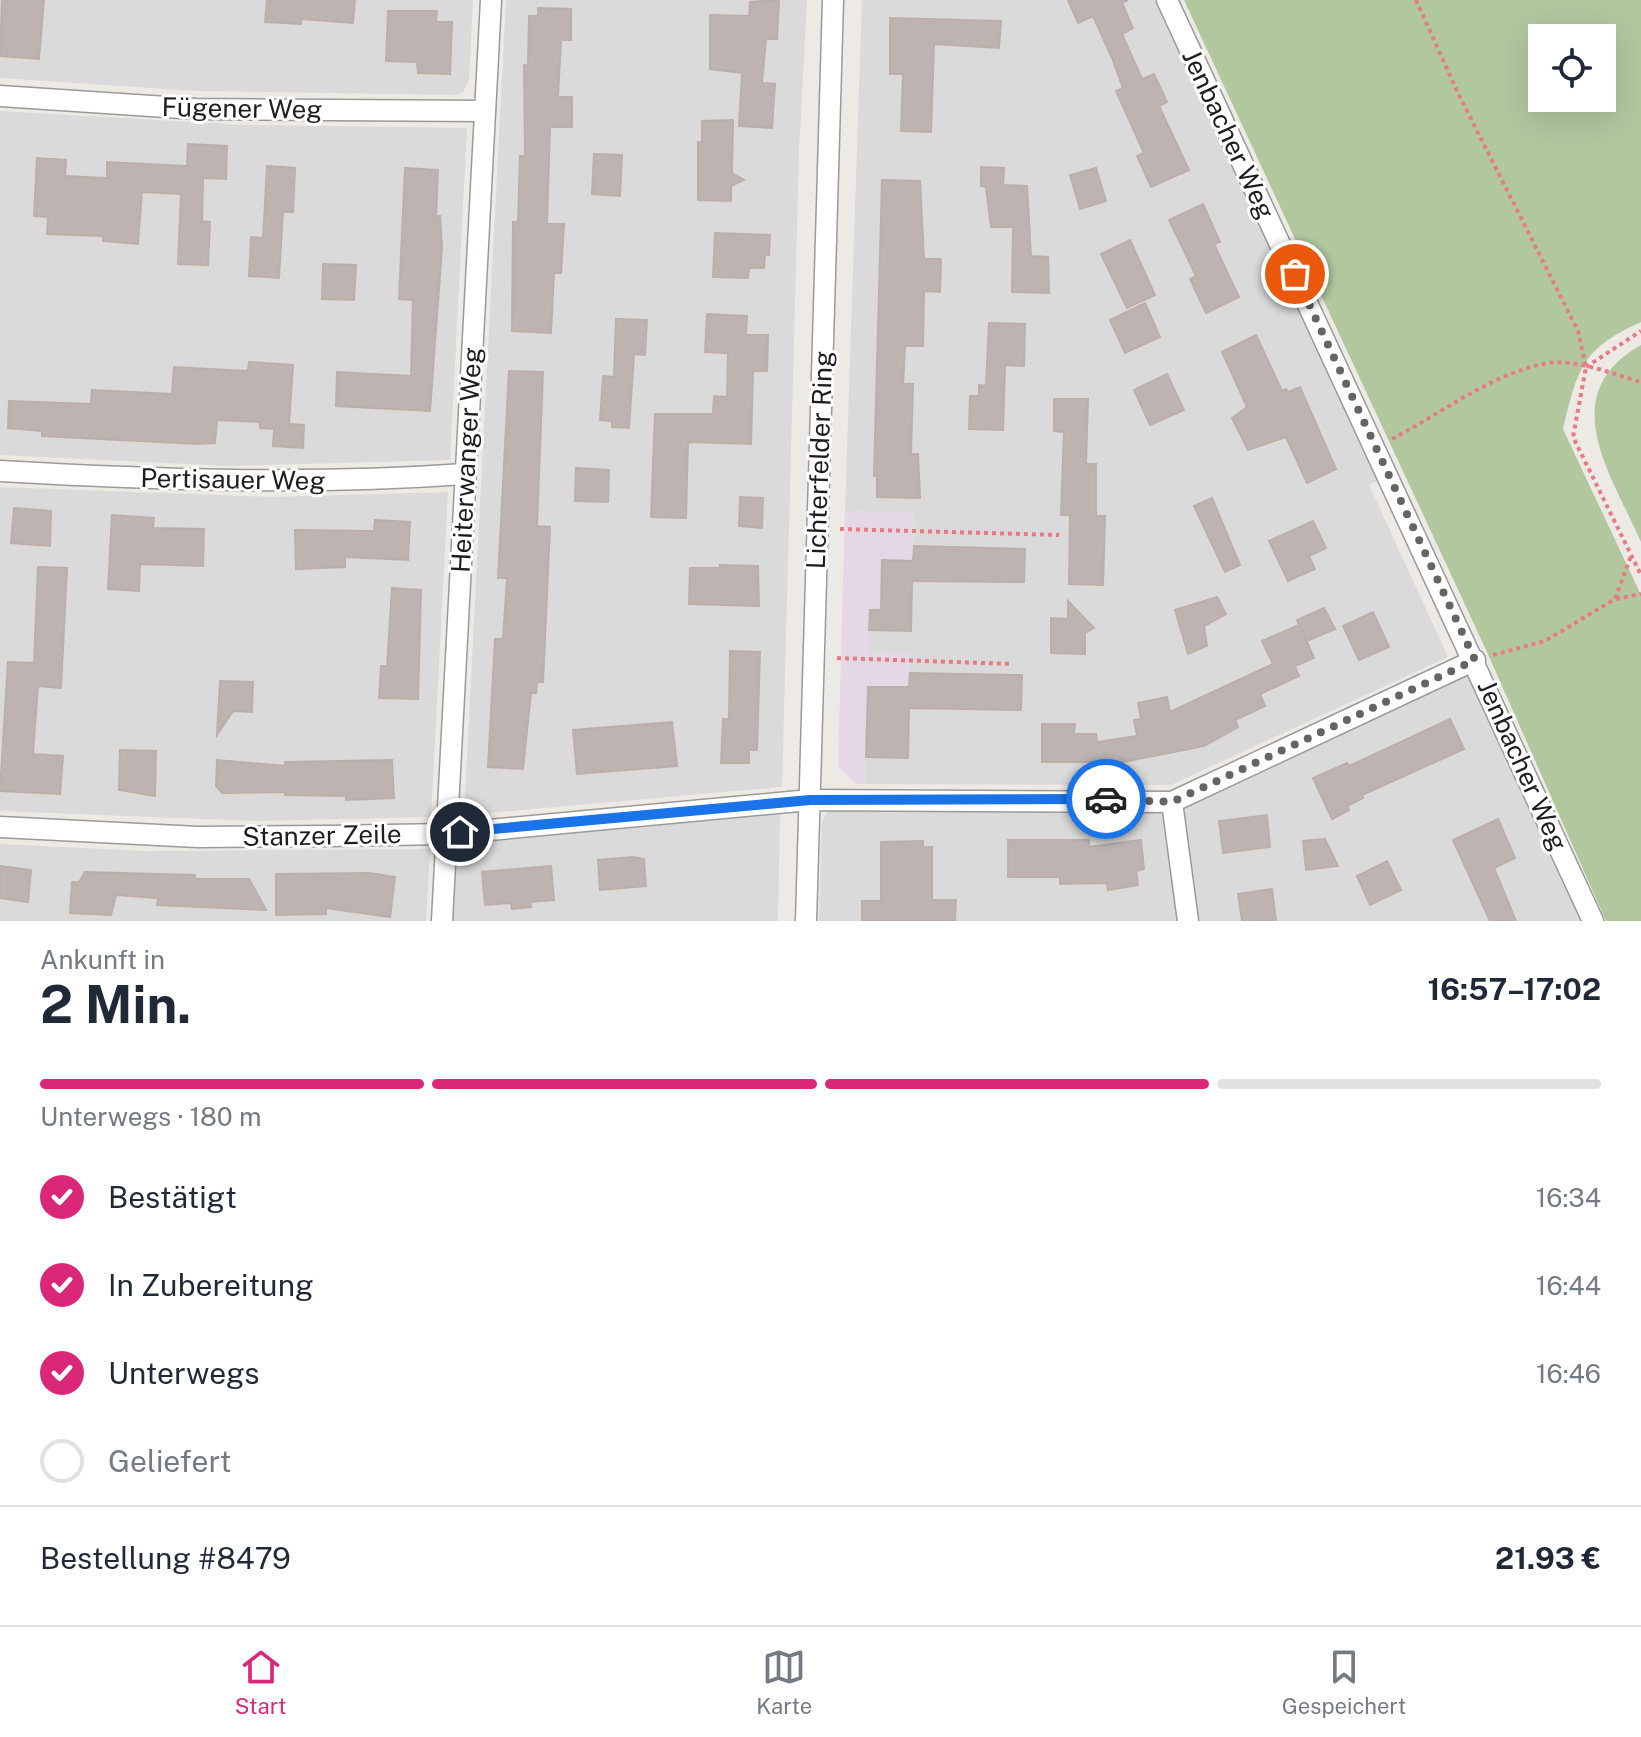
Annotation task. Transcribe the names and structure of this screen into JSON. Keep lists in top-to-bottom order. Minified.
{"streets":{"street":["Fügener Weg","Jenbacher Weg","Heiterwanger Weg","Lichterfelder Ring","Pertisauer Weg","Stanzer Zeile"]},"crossings":[["Fügener Weg","Heiterwanger Weg"],["Jenbacher Weg","Stanzer Zeile"],["Heiterwanger Weg","Pertisauer Weg"],["Heiterwanger Weg","Stanzer Zeile"],["Lichterfelder Ring","Stanzer Zeile"]],"page":{"heading":["2 Min.","Ankunft in","16:57–17:02"],"panel":["Bestellung #8479","21.93 €"],"bar":"Unterwegs · 180 m","list":[["Bestätigt","16:34"],["In Zubereitung","16:44"],["Unterwegs","16:46"],"Geliefert"],"tabs":["Start","Karte","Gespeichert"]}}
